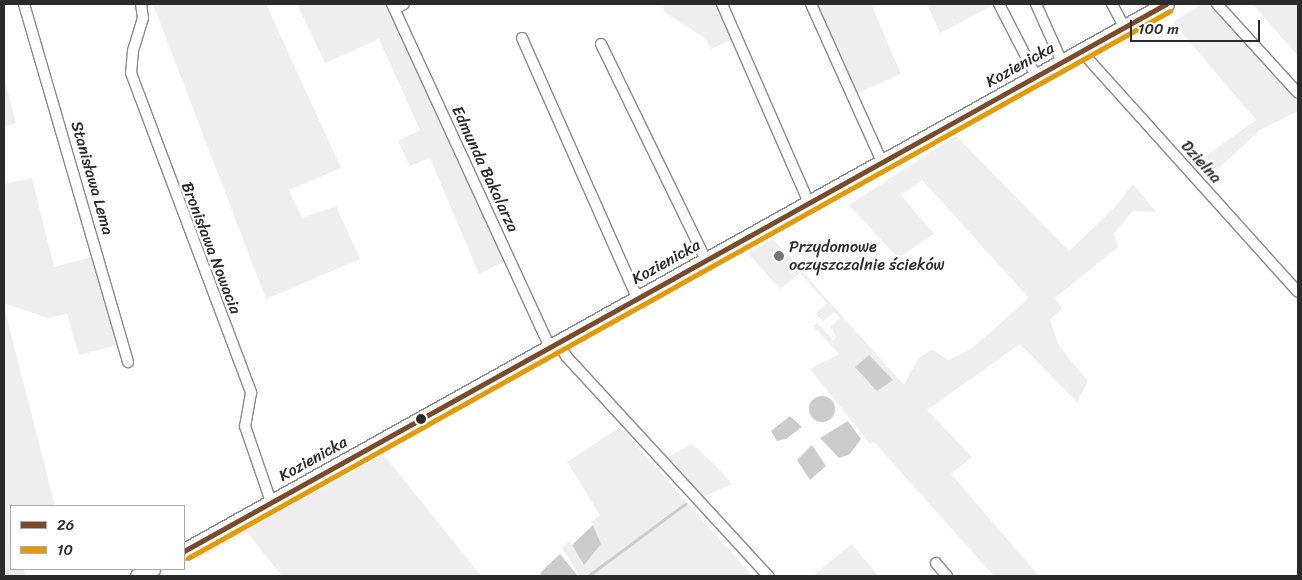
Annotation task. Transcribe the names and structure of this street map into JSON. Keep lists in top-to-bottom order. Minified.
{"streets":{"main road":["Kozienicka"],"street":["Dzielna","Edmunda Bakalarza","Stanisława Lema","Bronisława Nowacia"]},"crossings":[["Kozienicka","Dzielna"],["Kozienicka","Edmunda Bakalarza"],["Kozienicka","Bronisława Nowacia"]],"places":["Przydomowe oczyszczalnie ścieków"],"lines":["transit line 26","transit line 10"],"legend":["26","10"],"scale_bar":"100 m"}
